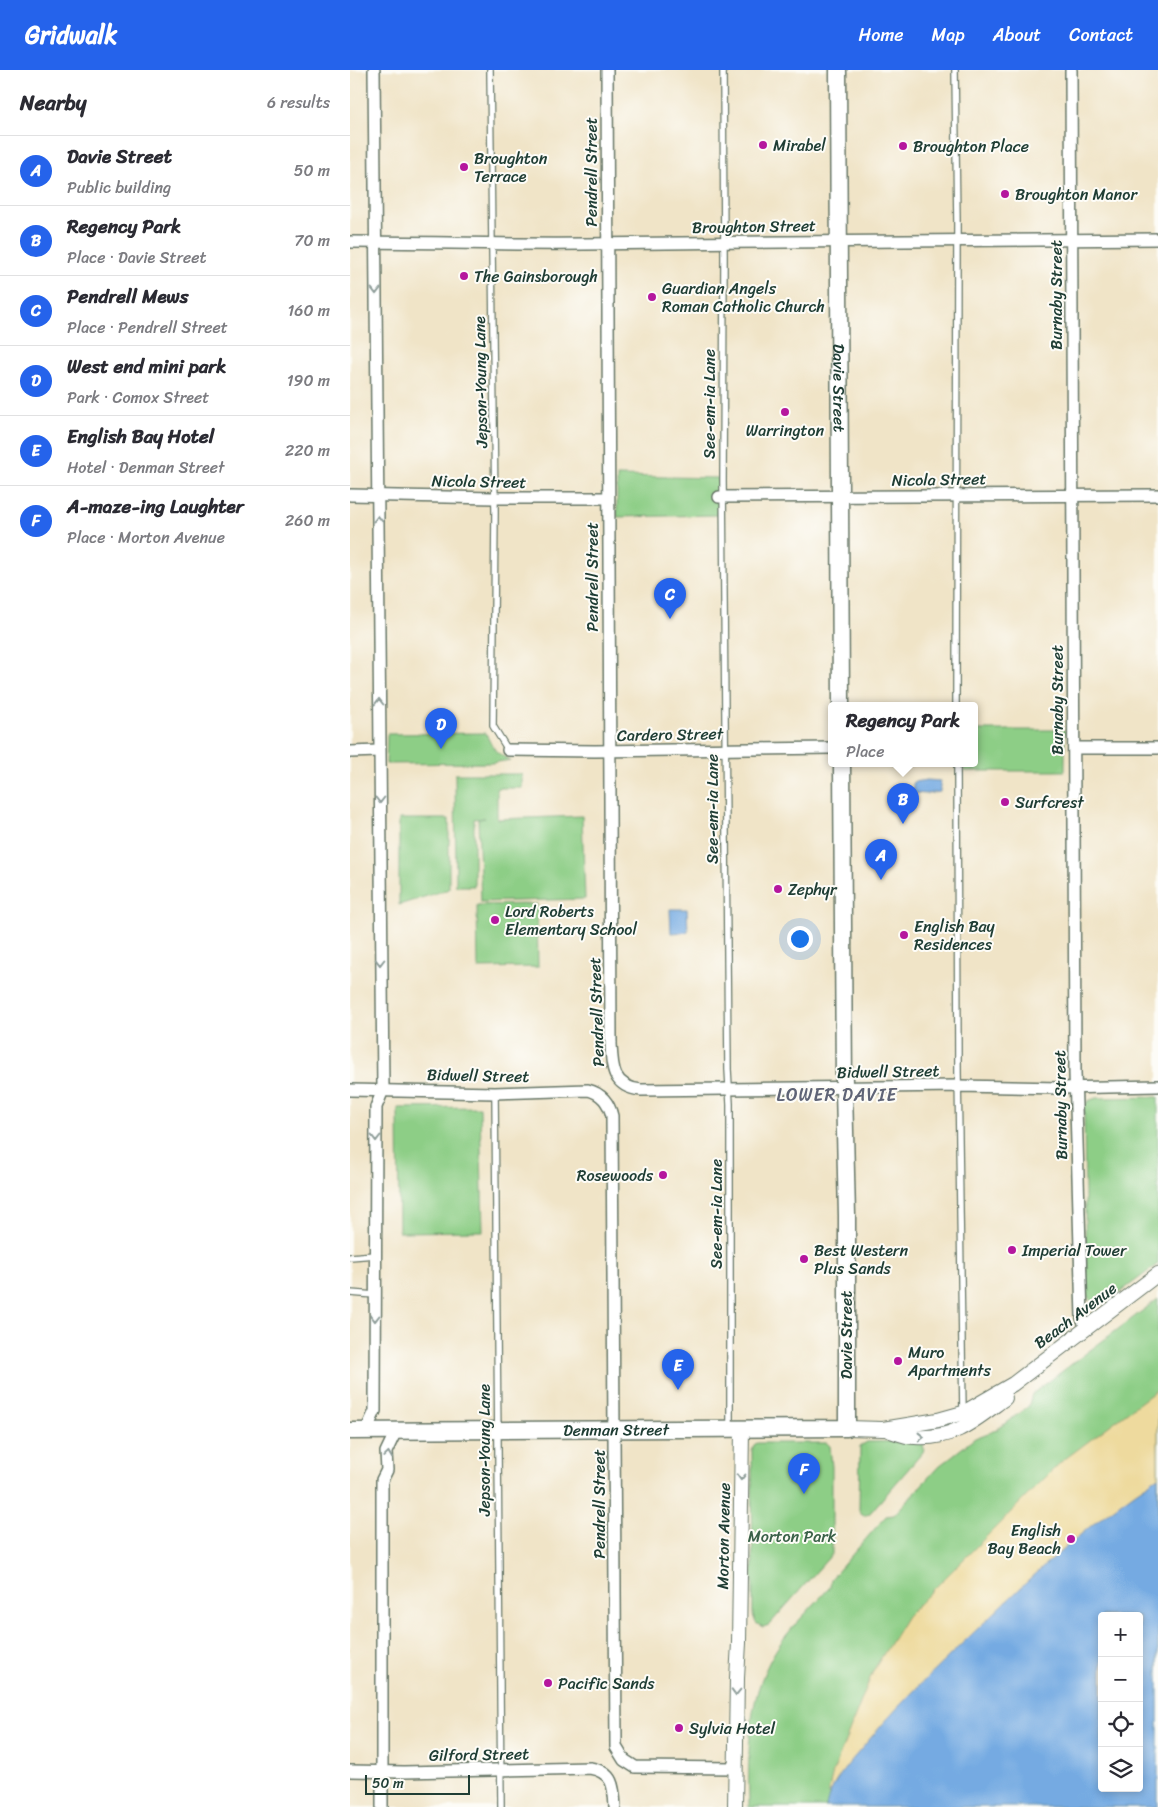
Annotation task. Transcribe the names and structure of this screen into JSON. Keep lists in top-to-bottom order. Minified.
{"streets":{"main road":["Davie Street","Denman Street"],"street":["Pendrell Street","Broughton Street","Burnaby Street","Nicola Street","Cardero Street","Bidwell Street","Beach Avenue","Morton Avenue","Gilford Street"],"lane":["Jepson-Young Lane","See-em-ia Lane"]},"crossings":[["Pendrell Street","Broughton Street"],["Pendrell Street","Nicola Street"],["Pendrell Street","Cardero Street"],["Pendrell Street","Bidwell Street"],["Pendrell Street","Denman Street"],["Pendrell Street","Morton Avenue"],["Broughton Street","Burnaby Street"],["Broughton Street","Jepson-Young Lane"],["Broughton Street","Davie Street"],["Broughton Street","See-em-ia Lane"],["Burnaby Street","Nicola Street"],["Burnaby Street","Bidwell Street"],["Burnaby Street","Beach Avenue"],["Jepson-Young Lane","Nicola Street"],["Jepson-Young Lane","Cardero Street"],["Jepson-Young Lane","Bidwell Street"],["Jepson-Young Lane","Denman Street"],["Jepson-Young Lane","Gilford Street"],["Davie Street","Nicola Street"],["Davie Street","Bidwell Street"],["Davie Street","Denman Street"],["See-em-ia Lane","Nicola Street"],["See-em-ia Lane","Cardero Street"],["See-em-ia Lane","Bidwell Street"],["See-em-ia Lane","Denman Street"],["See-em-ia Lane","Morton Avenue"],["Beach Avenue","Denman Street"],["Denman Street","Morton Avenue"]],"one_way":["Morton Avenue"],"districts":["LOWER DAVIE"],"parks":["Morton Park"],"places":["Mirabel","Broughton Place","Broughton Terrace","Broughton Manor","The Gainsborough","Guardian Angels Roman Catholic Church","Warrington","Surfcrest","Zephyr","Lord Roberts Elementary School","English Bay Residences","Rosewoods","Imperial Tower","Best Western Plus Sands","Muro Apartments","English Bay Beach","Pacific Sands","Sylvia Hotel"],"scale_bar":"50 m","page":{"header":"Gridwalk","nav":["Home","Map","About","Contact"],"heading":["Nearby","6 results"],"list":[{"mark":"A","name":"Davie Street","note":"Public building","value":"50 m"},{"mark":"B","name":"Regency Park","note":"Place · Davie Street","value":"70 m"},{"mark":"C","name":"Pendrell Mews","note":"Place · Pendrell Street","value":"160 m"},{"mark":"D","name":"West end mini park","note":"Park · Comox Street","value":"190 m"},{"mark":"E","name":"English Bay Hotel","note":"Hotel · Denman Street","value":"220 m"},{"mark":"F","name":"A-maze-ing Laughter","note":"Place · Morton Avenue","value":"260 m"}],"pins":["C","D","B","A","E","F"],"popup":["Regency Park","Place"],"map_buttons":["+","−"],"scale":"50 m"}}
